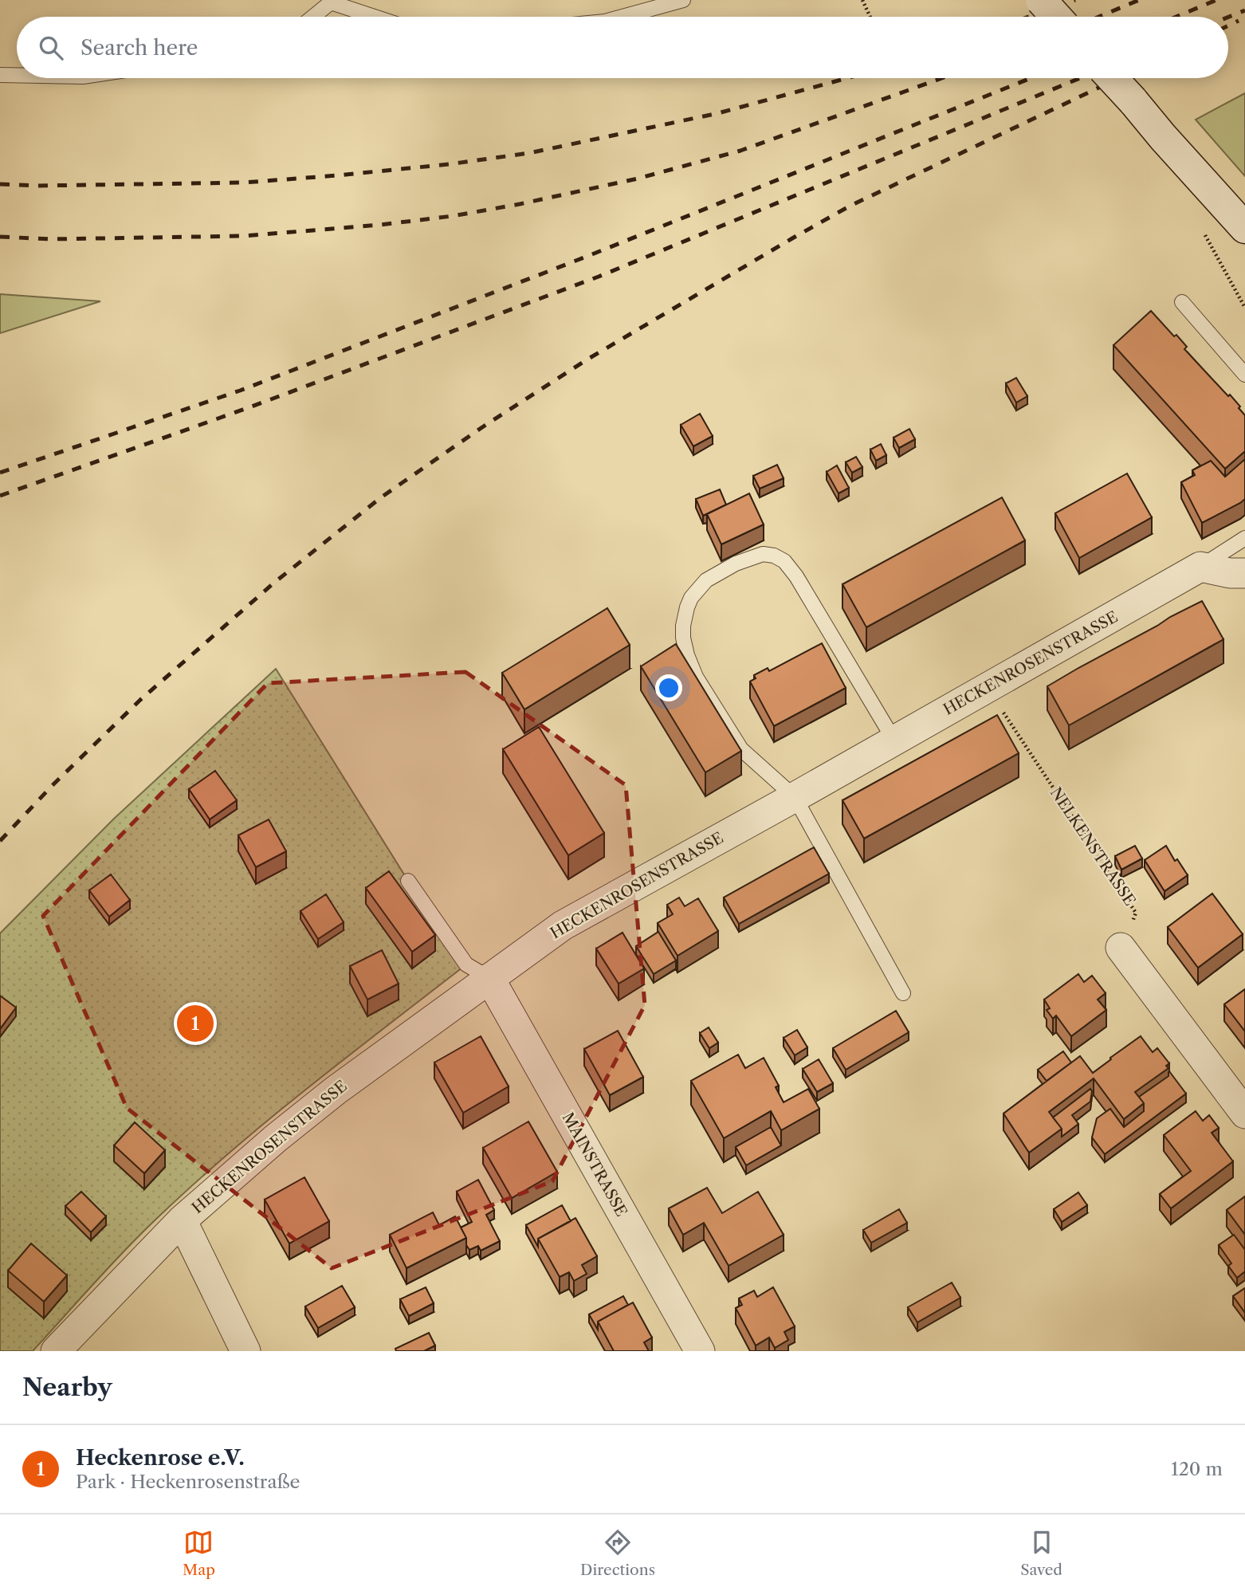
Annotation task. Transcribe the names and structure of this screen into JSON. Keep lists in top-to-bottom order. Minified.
{"streets":{"street":["HECKENROSENSTRASSE","MAINSTRASSE"],"path":["NELKENSTRASSE"]},"crossings":[["HECKENROSENSTRASSE","NELKENSTRASSE"],["HECKENROSENSTRASSE","MAINSTRASSE"]],"page":{"search":"Search here","pins":"1","heading":"Nearby","list":[{"mark":"1","name":"Heckenrose e.V.","note":"Park · Heckenrosenstraße","value":"120 m"}],"nav":["Map","Directions","Saved"]}}
